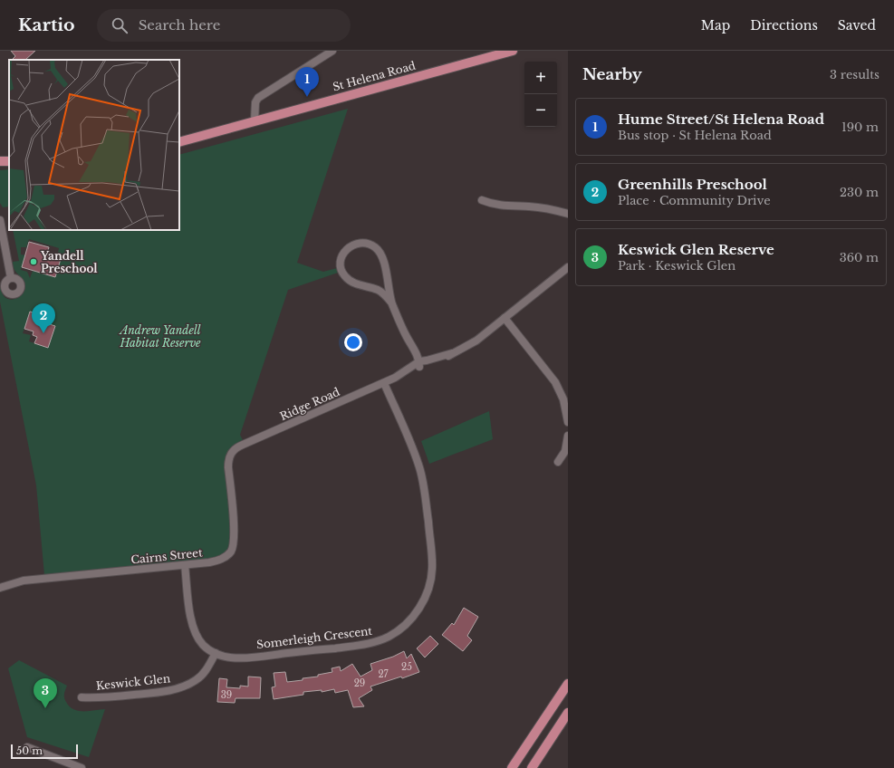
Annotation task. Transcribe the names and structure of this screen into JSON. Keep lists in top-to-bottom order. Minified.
{"streets":{"main road":["St Helena Road"],"street":["Ridge Road","Cairns Street","Somerleigh Crescent","Keswick Glen"]},"crossings":[["Ridge Road","Cairns Street"],["Ridge Road","Somerleigh Crescent"],["Cairns Street","Somerleigh Crescent"],["Somerleigh Crescent","Keswick Glen"]],"parks":["Andrew Yandell Habitat Reserve"],"places":["Yandell Preschool"],"house_numbers":["25","27","29","39"],"scale_bar":"50 m","page":{"header":"Kartio","search":"Search here","nav":["Map","Directions","Saved"],"heading":["Nearby","3 results"],"map_buttons":["+","−"],"pins":["1","2","3"],"list":[{"mark":"1","name":"Hume Street/St Helena Road","note":"Bus stop · St Helena Road","value":"190 m"},{"mark":"2","name":"Greenhills Preschool","note":"Place · Community Drive","value":"230 m"},{"mark":"3","name":"Keswick Glen Reserve","note":"Park · Keswick Glen","value":"360 m"}],"scale":"50 m"}}
